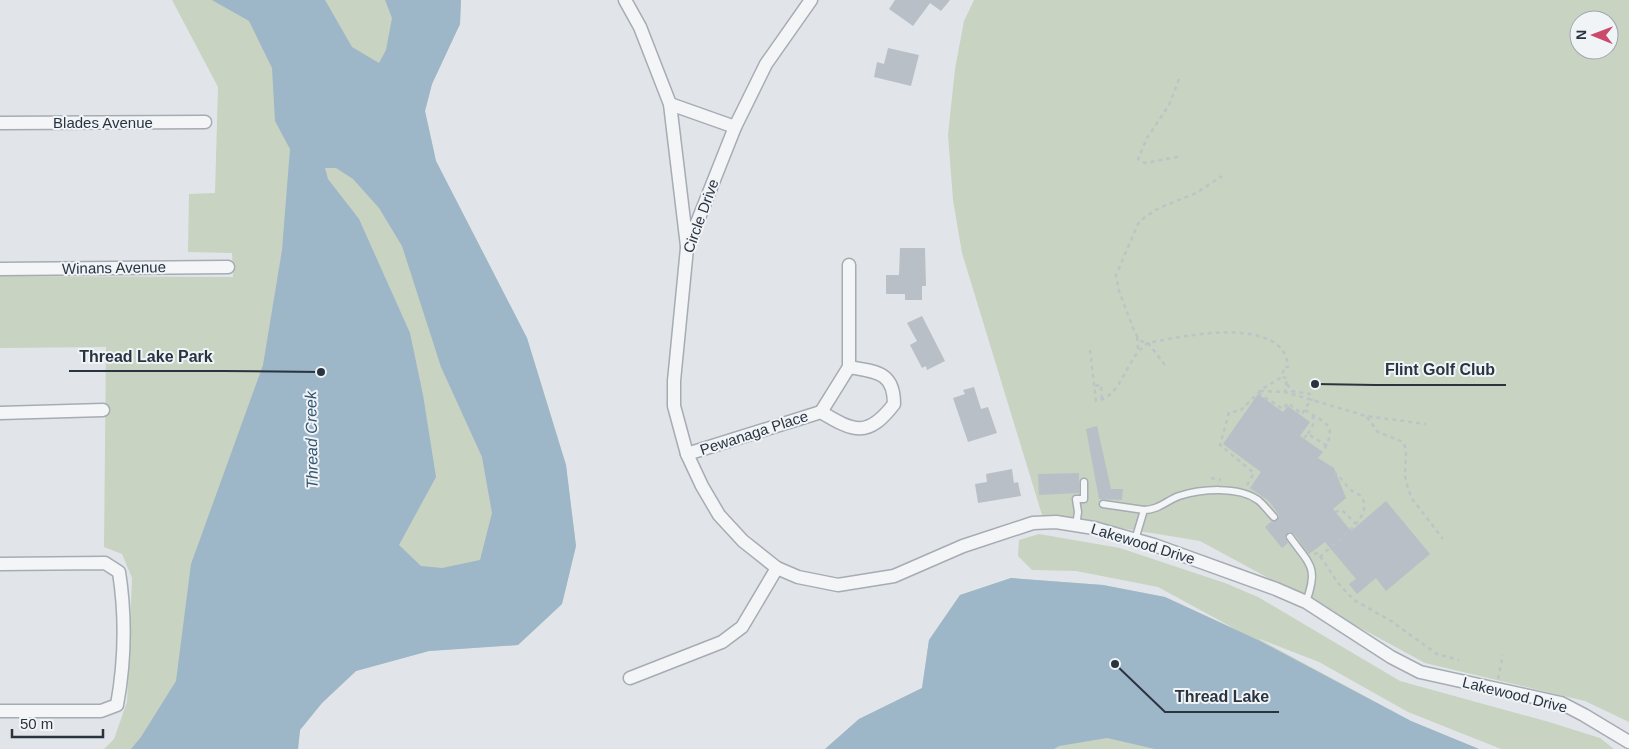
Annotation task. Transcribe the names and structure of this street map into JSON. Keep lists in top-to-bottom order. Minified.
{"streets":{"street":["Blades Avenue","Circle Drive","Winans Avenue","Pewanaga Place","Lakewood Drive"]},"crossings":[["Circle Drive","Pewanaga Place"],["Circle Drive","Lakewood Drive"],["Pewanaga Place","Lakewood Drive"]],"water":["Thread Creek"],"places":["Thread Lake Park","Flint Golf Club","Thread Lake"],"scale_bar":"50 m","north":"left"}
